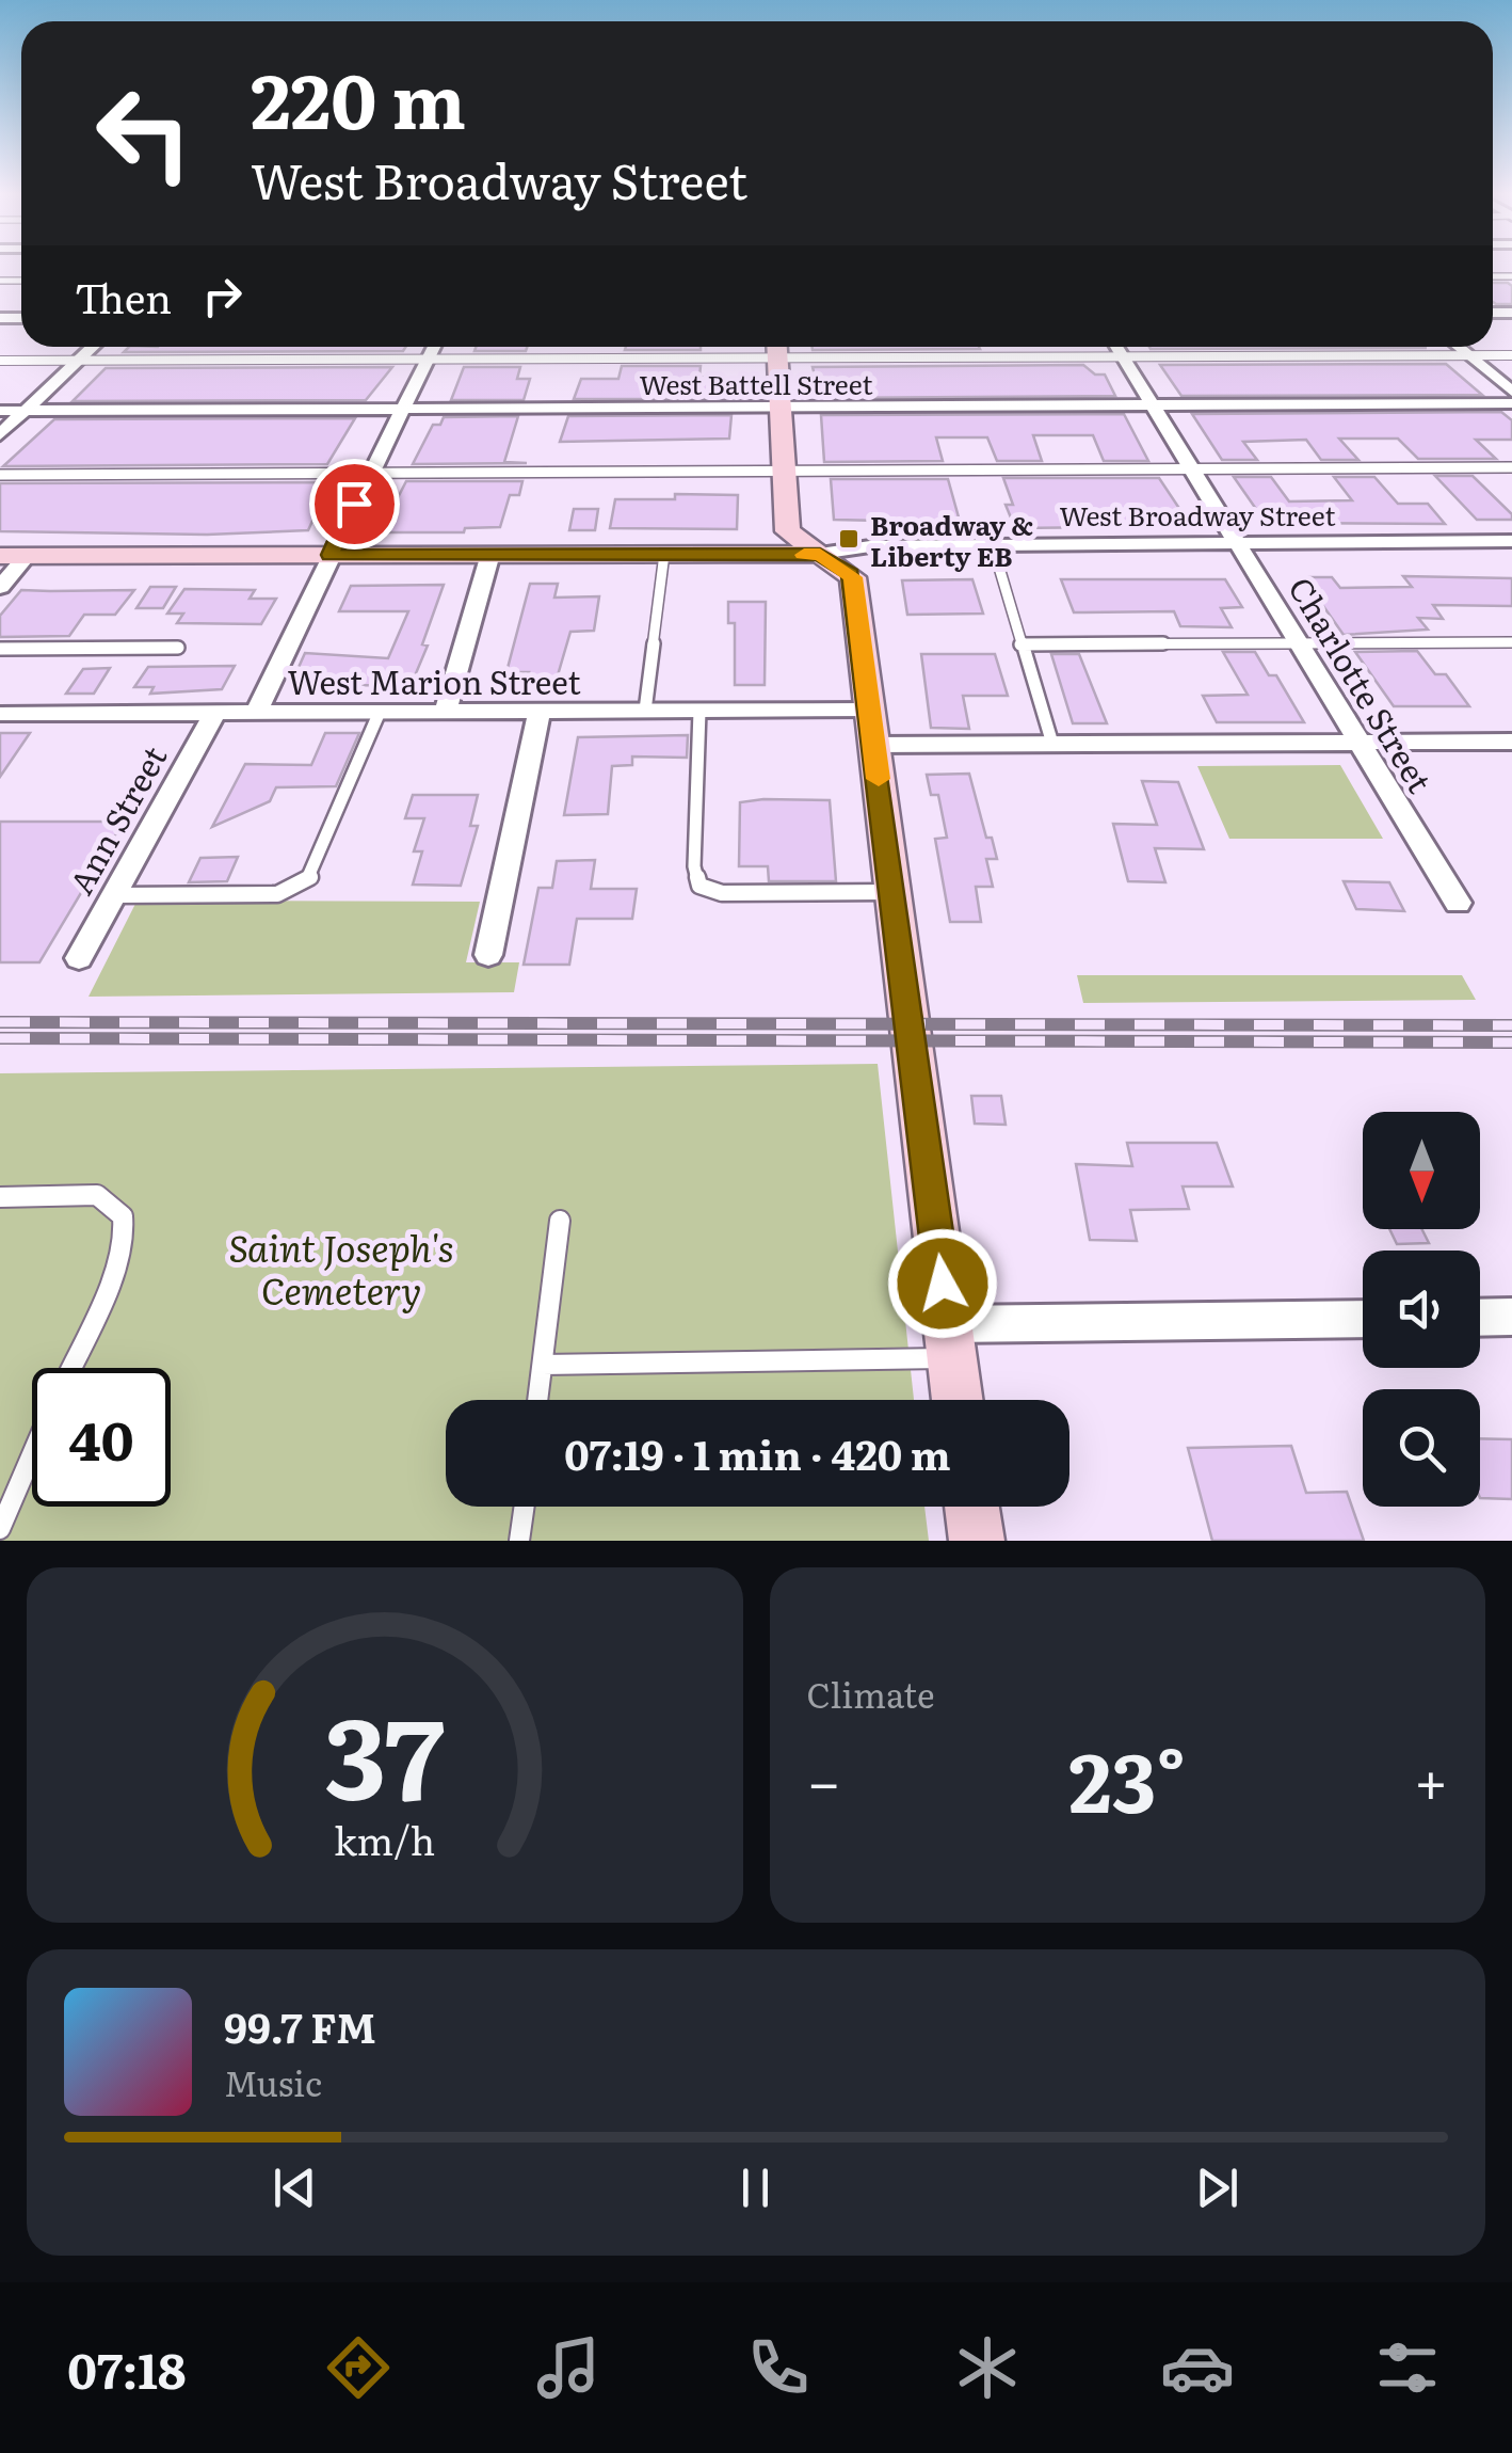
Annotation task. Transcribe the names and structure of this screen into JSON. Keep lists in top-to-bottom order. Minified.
{"streets":{"street":["West Battell Street","West Broadway Street","West Marion Street","Charlotte Street","Ann Street"]},"crossings":[["West Battell Street","Charlotte Street"],["West Broadway Street","Charlotte Street"],["West Marion Street","Charlotte Street"],["West Marion Street","Ann Street"]],"parks":["Saint Joseph's Cemetery"],"places":{"transit":["Broadway & Liberty EB"]},"north":"bottom","page":{"turn":["220 m","West Broadway Street"],"then":"Then","limit":"40","trip":"07:19 · 1 min · 420 m","tile":"Climate","heat":["−","23°","+"],"song":["99.7 FM","Music"],"tabs":"07:18","gauge":["37","km/h"]}}
